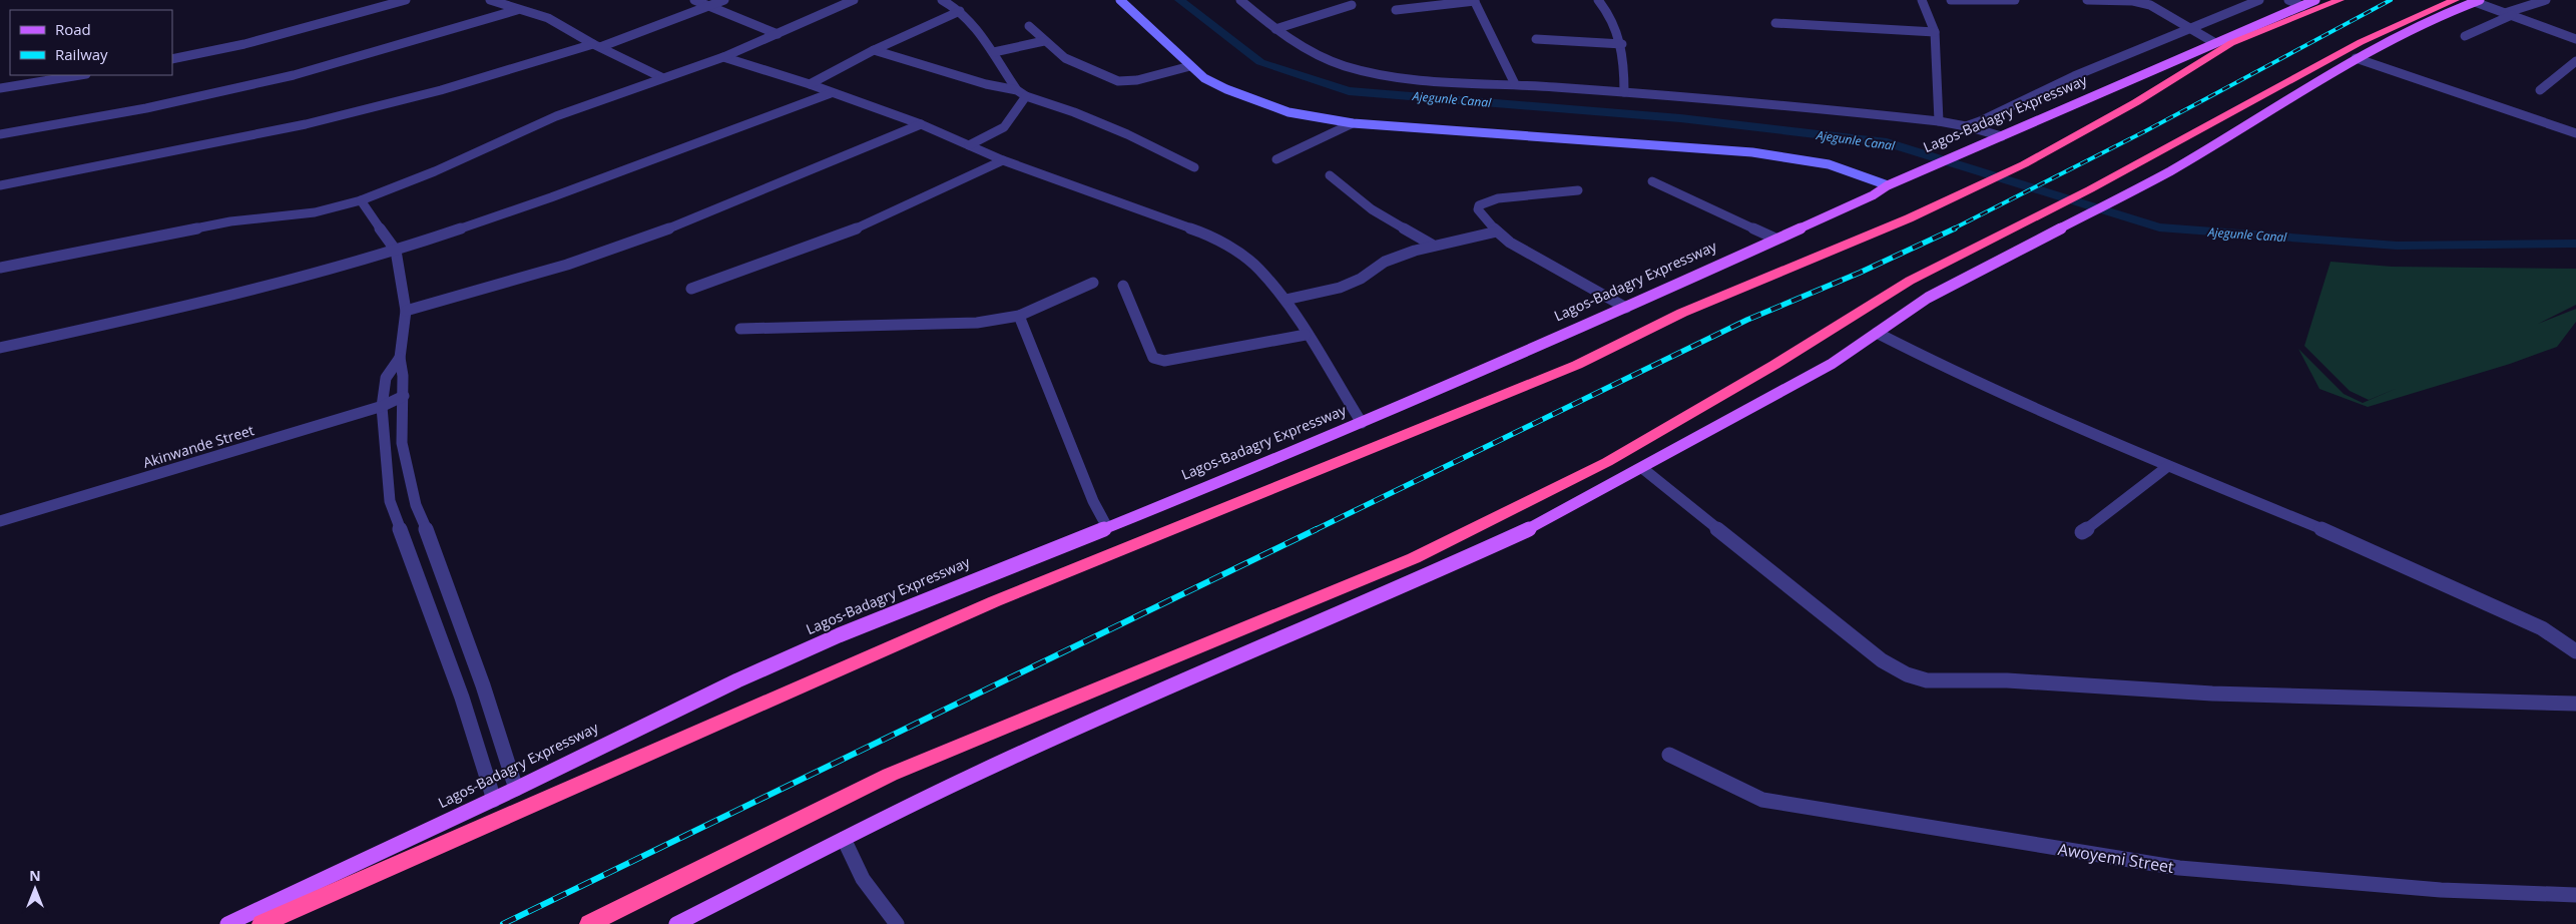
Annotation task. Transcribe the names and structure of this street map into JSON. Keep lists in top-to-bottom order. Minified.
{"streets":{"main road":["Lagos-Badagry Expressway"],"street":["Akinwande Street","Awoyemi Street"]},"water":["Ajegunle Canal"],"legend":["Road","Railway"],"north":"top"}
